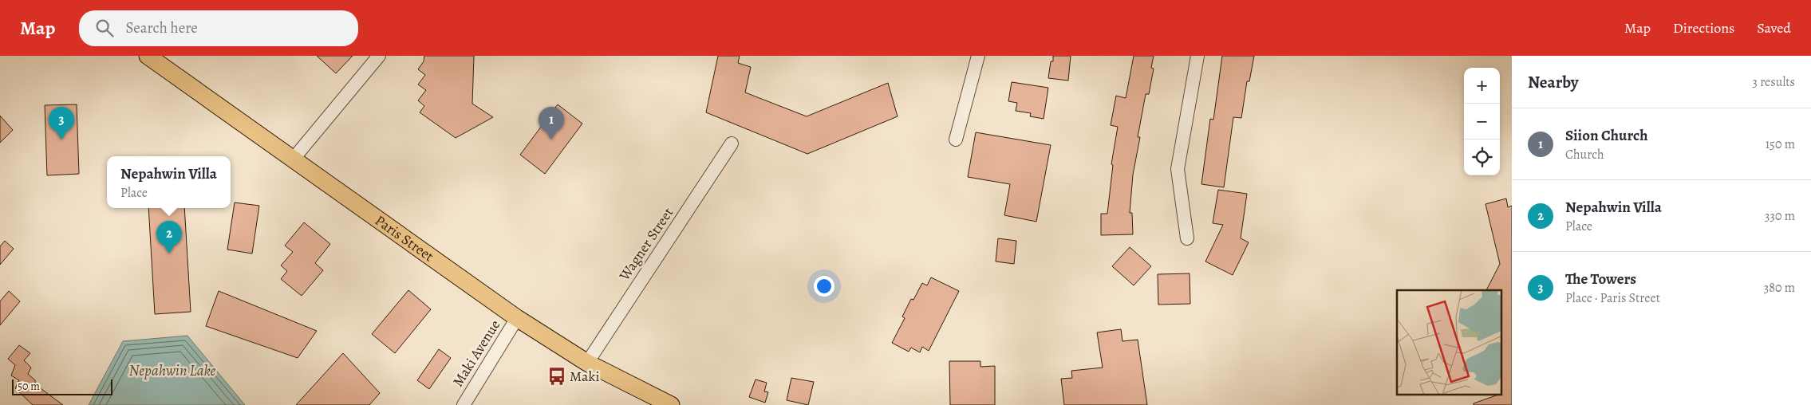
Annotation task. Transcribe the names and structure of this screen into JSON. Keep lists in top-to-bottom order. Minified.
{"streets":{"main road":["Paris Street"],"street":["Wagner Street","Maki Avenue"]},"crossings":[["Paris Street","Wagner Street"],["Paris Street","Maki Avenue"]],"water":["Nepahwin Lake"],"places":{"bus stop":["Maki"]},"scale_bar":"50 m","page":{"header":"Map","search":"Search here","nav":["Map","Directions","Saved"],"heading":["Nearby","3 results"],"map_buttons":["+","−"],"pins":["1","3","2"],"list":[{"mark":"1","name":"Siion Church","note":"Church","value":"150 m"},{"mark":"2","name":"Nepahwin Villa","note":"Place","value":"330 m"},{"mark":"3","name":"The Towers","note":"Place · Paris Street","value":"380 m"}],"popup":["Nepahwin Villa","Place"],"scale":"50 m"}}
